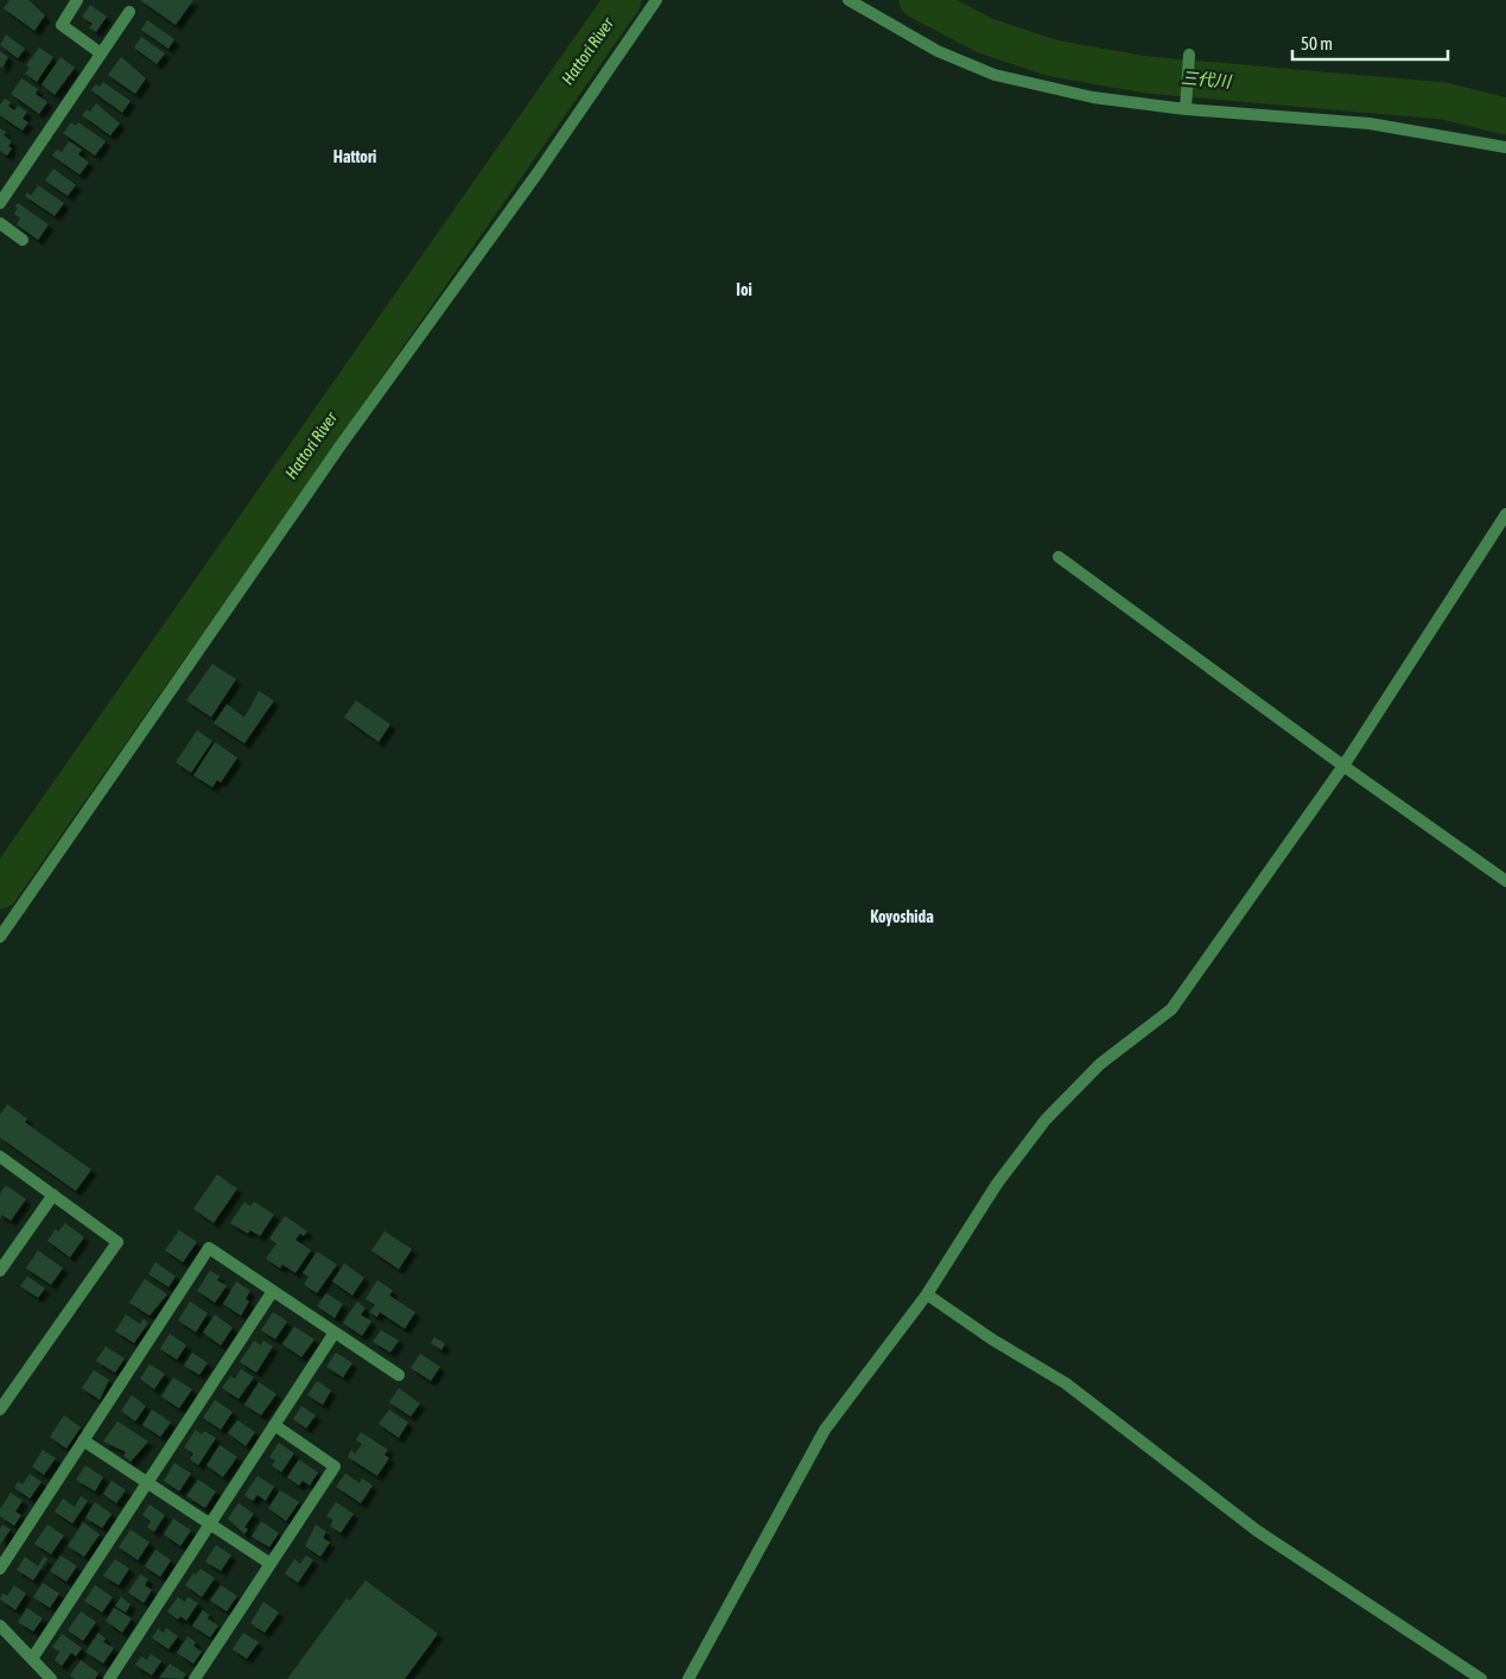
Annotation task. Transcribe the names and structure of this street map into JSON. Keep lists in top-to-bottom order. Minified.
{"districts":["Hattori","Ioi","Koyoshida"],"water":["Hattori River","三代川"],"scale_bar":"50 m"}
